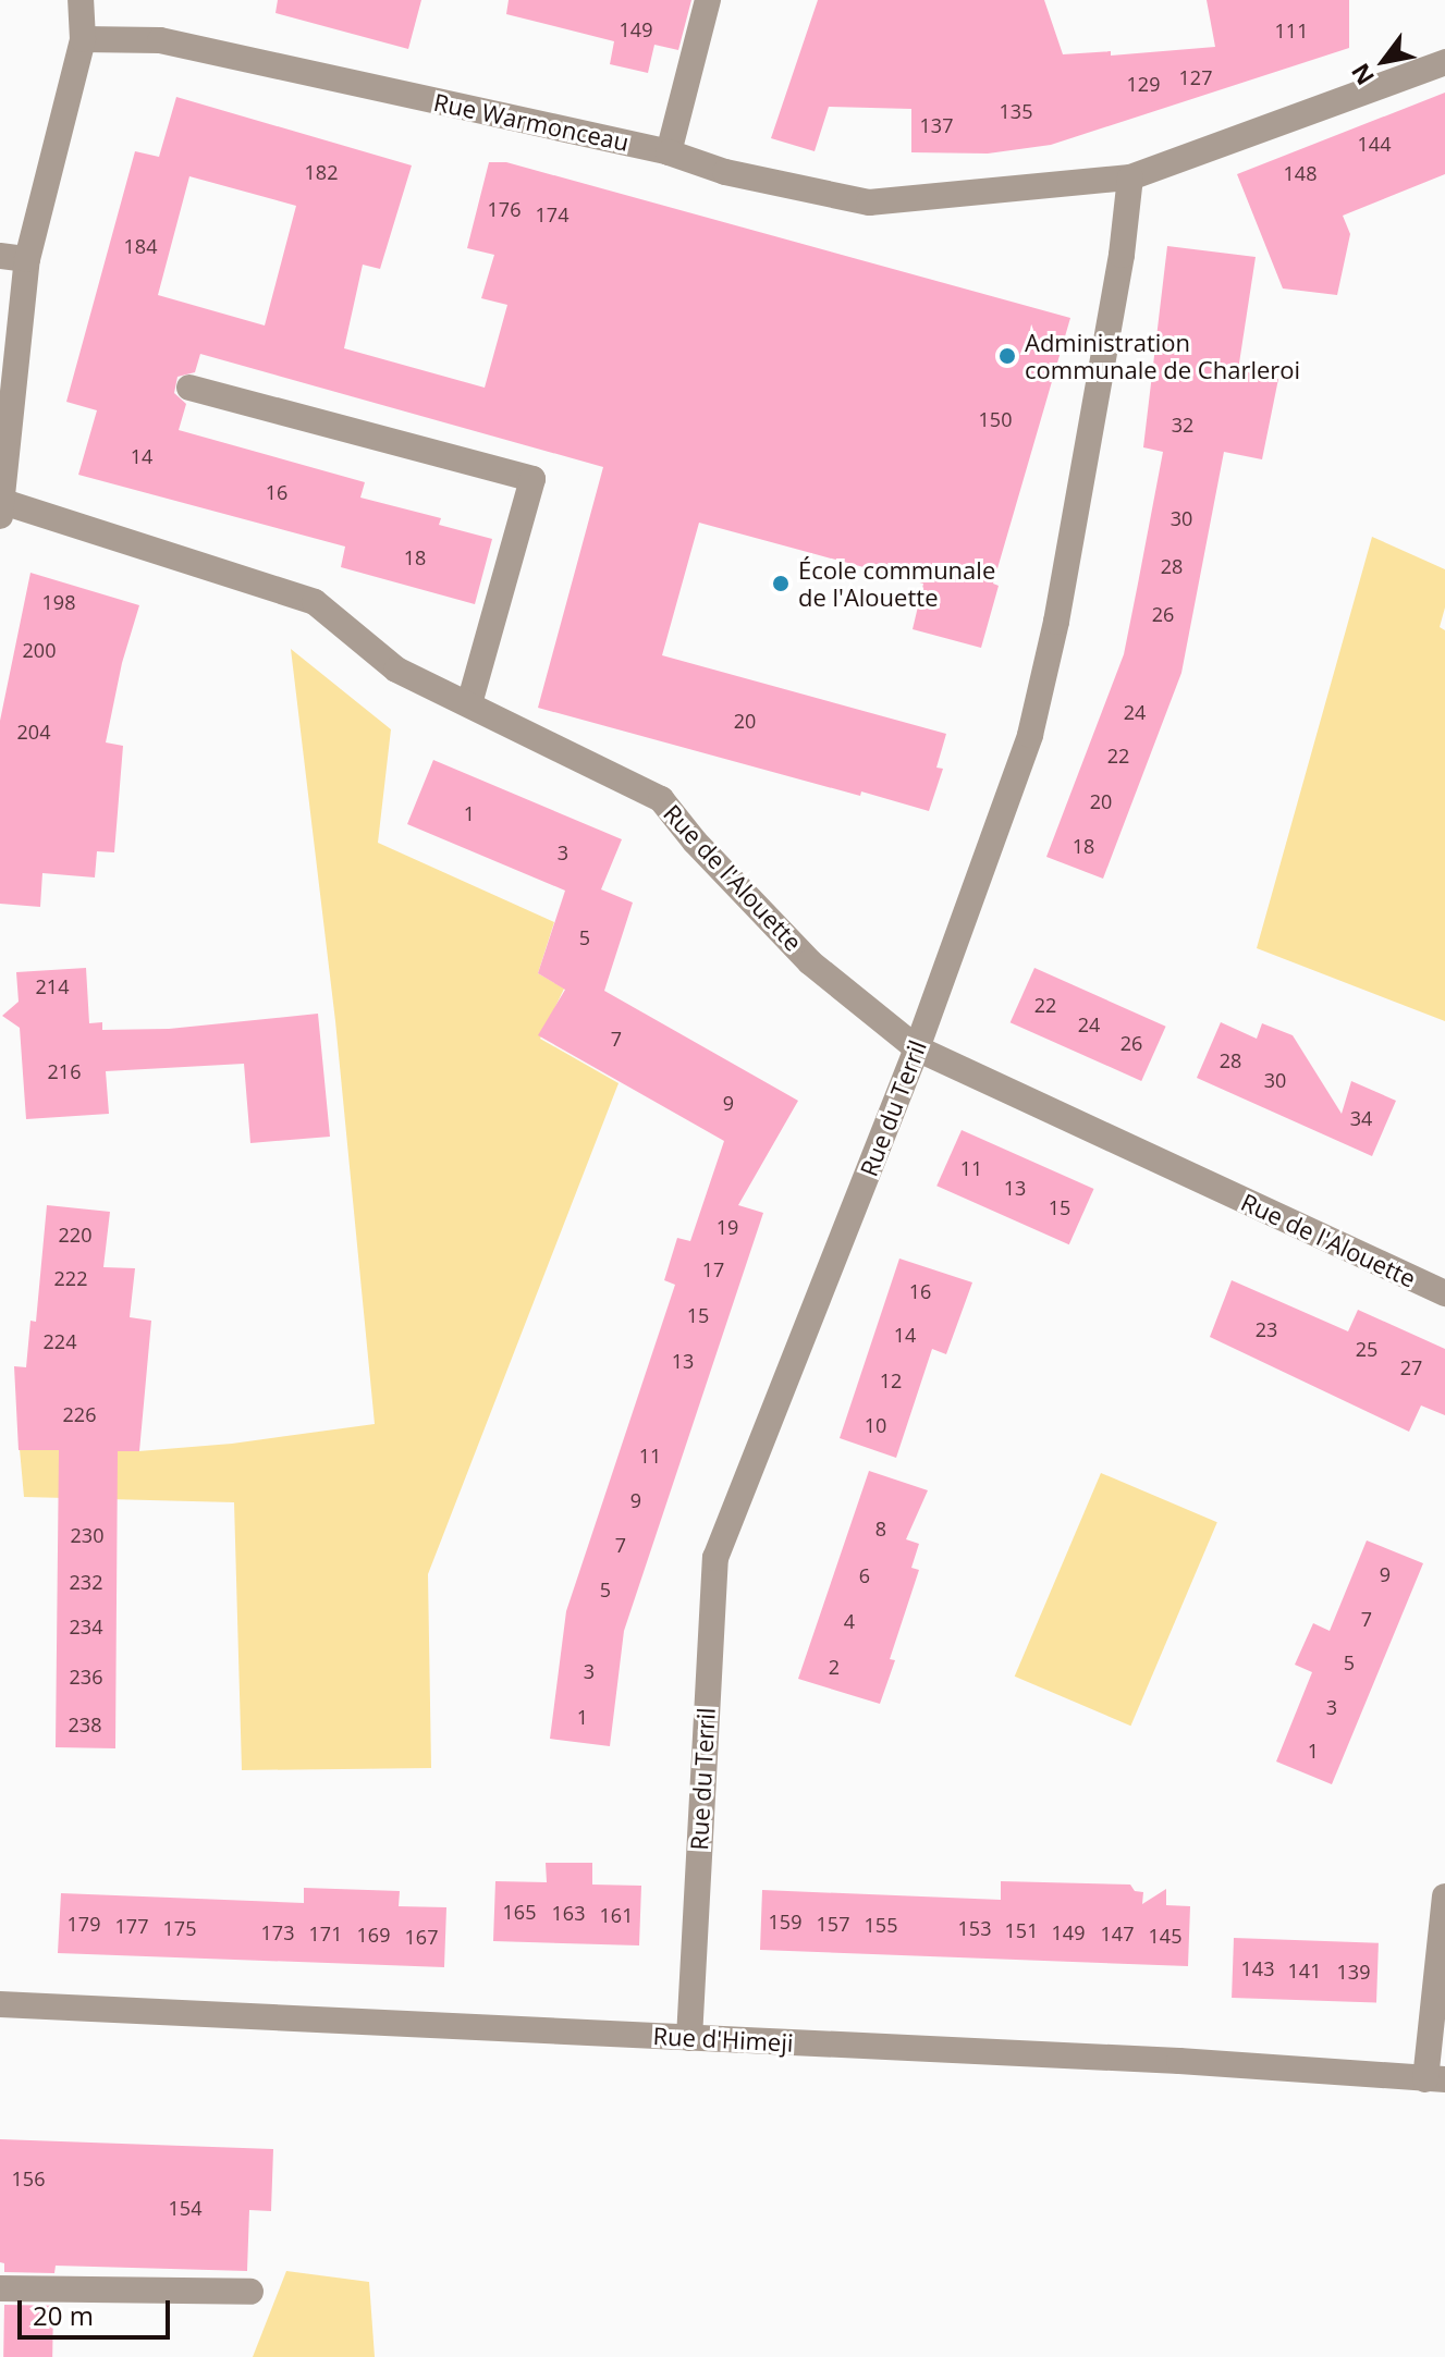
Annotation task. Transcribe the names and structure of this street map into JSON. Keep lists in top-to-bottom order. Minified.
{"streets":{"street":["Rue Warmonceau","Rue de l'Alouette","Rue du Terril","Rue d'Himeji"]},"crossings":[["Rue Warmonceau","Rue du Terril"],["Rue de l'Alouette","Rue du Terril"],["Rue du Terril","Rue d'Himeji"]],"places":["Administration communale de Charleroi","École communale de l'Alouette"],"house_numbers":["149","111","127","129","135","137","144","182","148","176","174","184","150","32","14","16","30","18","28","198","26","200","24","20","204","22","20","1","18","3","5","214","22","24","7","26","28","216","30","9","34","11","13","15","19","220","17","222","16","15","23","14","224","25","13","27","12","226","10","11","9","8","230","7","9","6","232","5","7","4","234","5","2","3","236","3","1","238","1","165","163","161","159","179","157","155","177","175","153","151","173","149","171","147","169","145","167","143","141","139","156","154"],"scale_bar":"20 m","north":"bottom left"}
